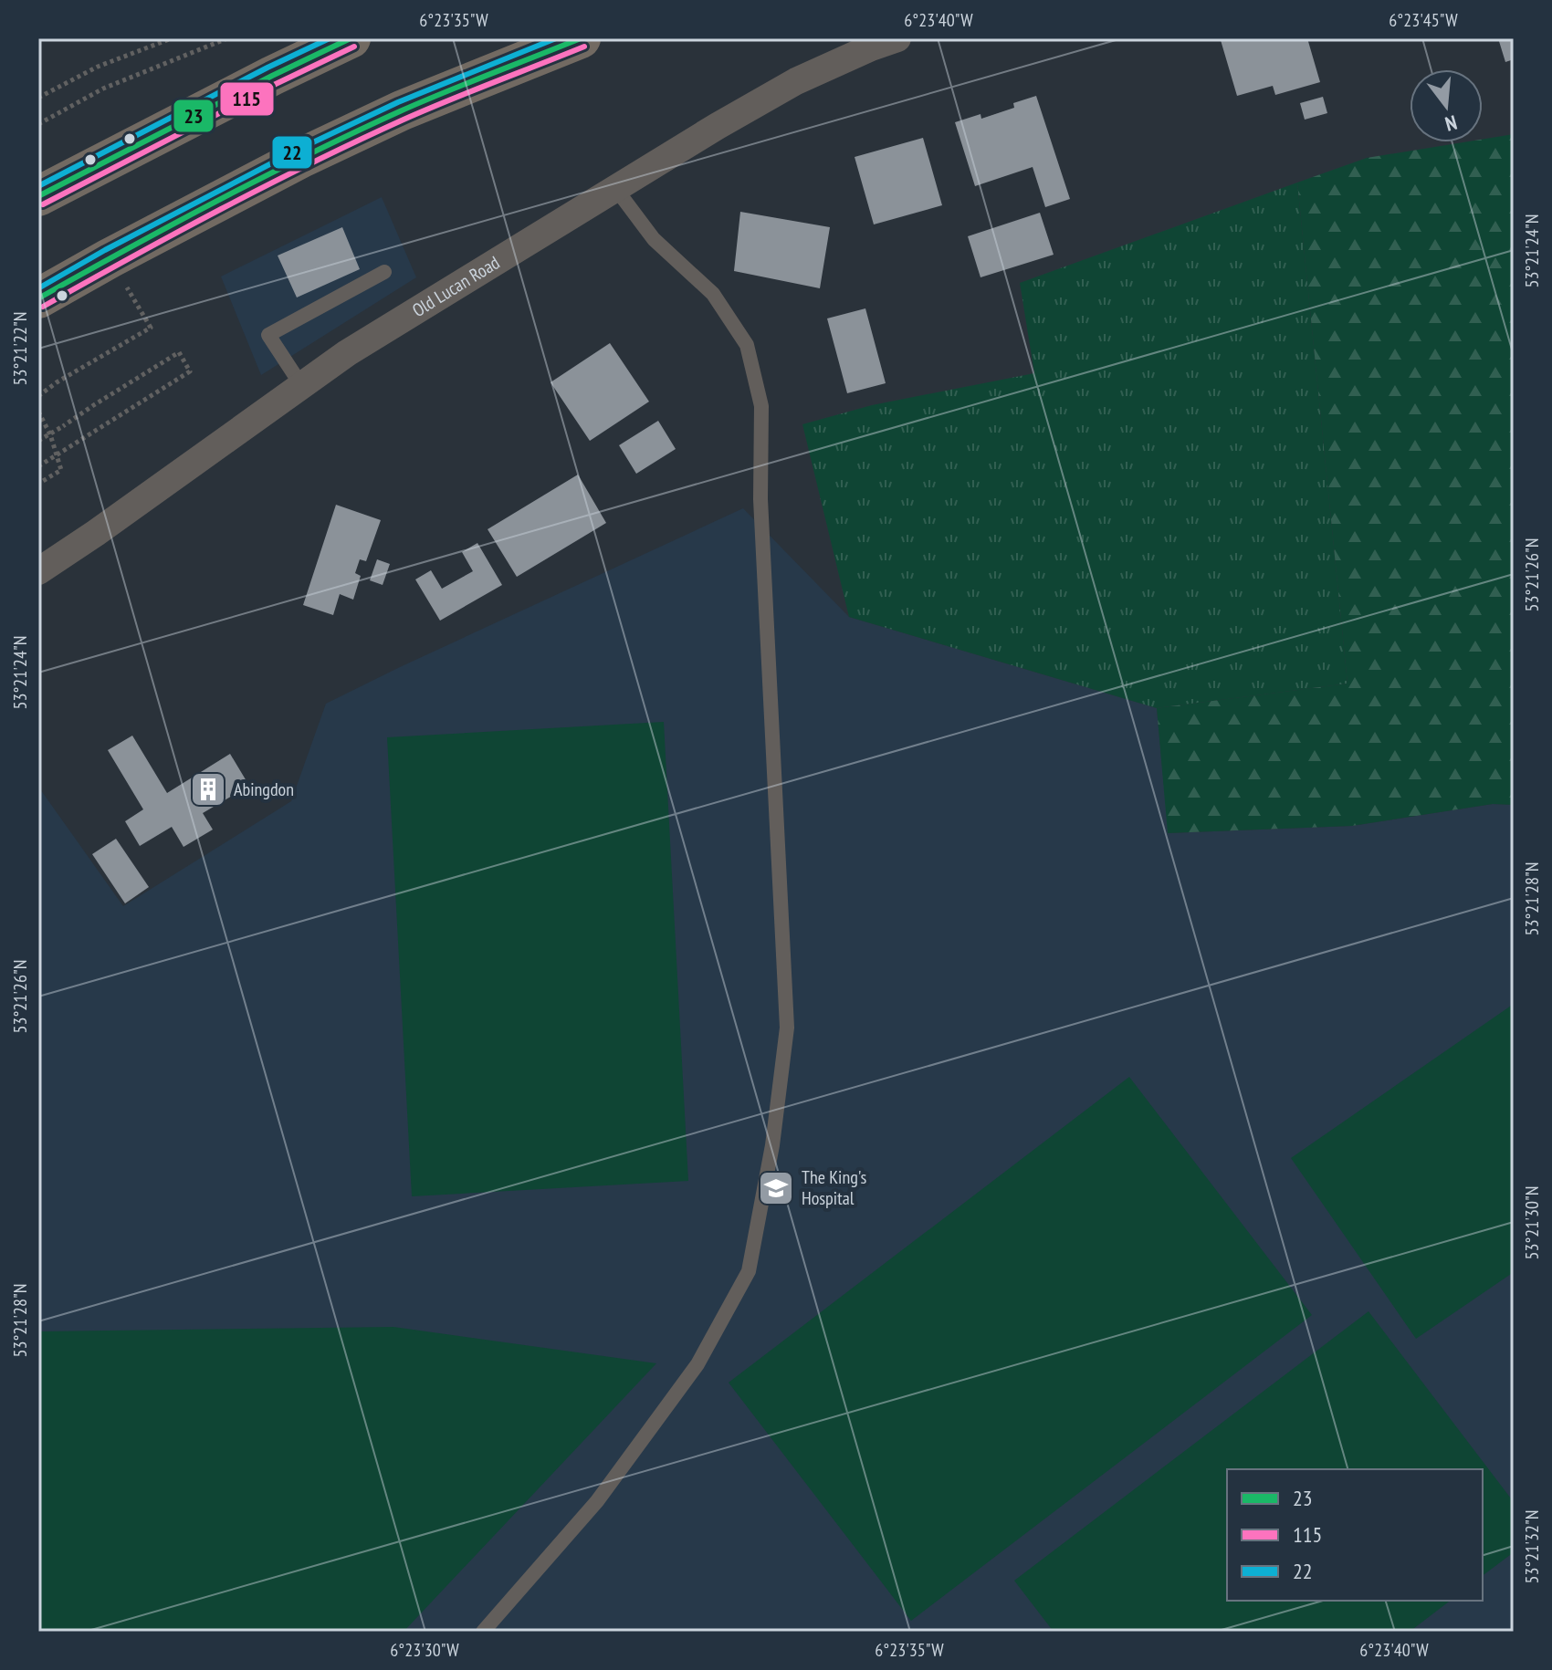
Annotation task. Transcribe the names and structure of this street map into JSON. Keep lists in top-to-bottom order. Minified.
{"streets":{"street":["Old Lucan Road"]},"places":{"building":["Abingdon"],"school or university":["The King's Hospital"]},"lines":["transit line 23","transit line 22","transit line 115"],"legend":["23","115","22"],"north":"bottom","coordinates":["6°23'35\"W","6°23'40\"W","6°23'45\"W","53°21'24\"N","53°21'22\"N","53°21'26\"N","53°21'28\"N","53°21'30\"N","53°21'32\"N","6°23'30\"W"]}
